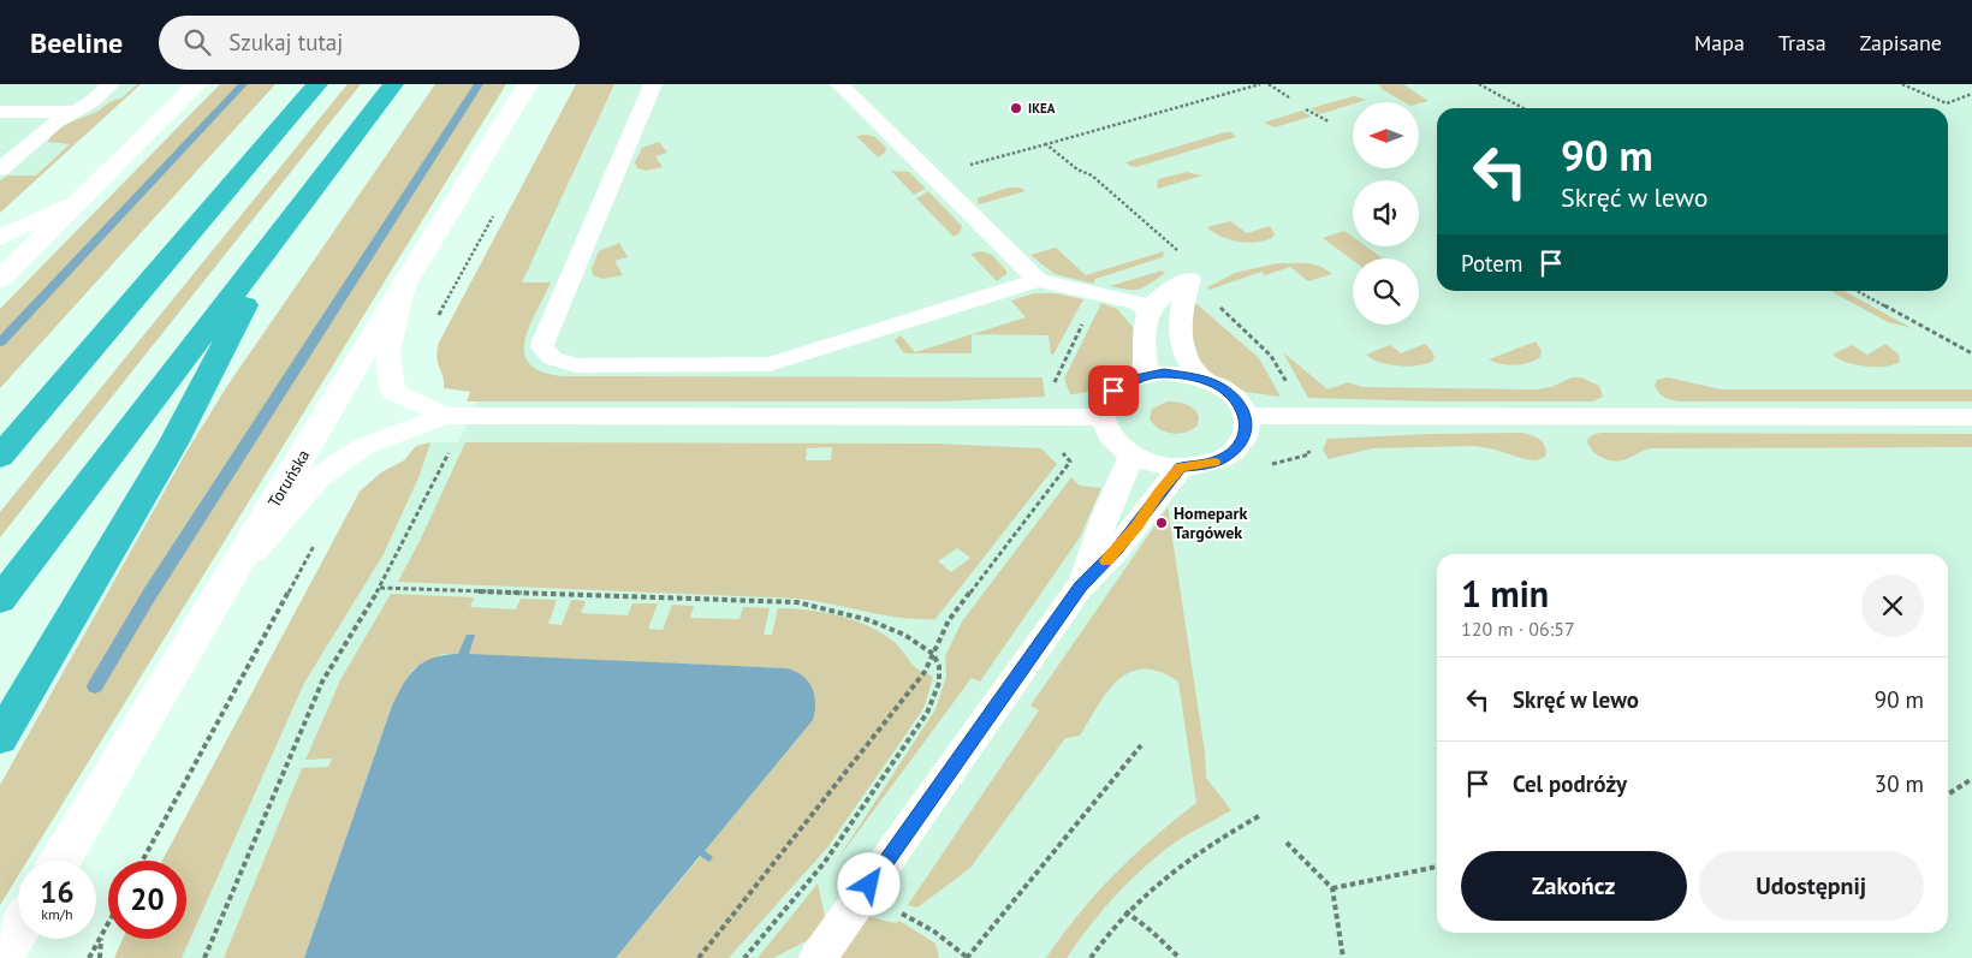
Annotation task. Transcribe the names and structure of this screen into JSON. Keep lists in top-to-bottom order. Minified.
{"streets":{"main road":["Toruńska"]},"places":["IKEA","Homepark Targówek"],"north":"left","page":{"header":"Beeline","search":"Szukaj tutaj","nav":["Mapa","Trasa","Zapisane"],"turn":["90 m","Skręć w lewo"],"then":"Potem","heading":["1 min","120 m · 06:57"],"list":[{"name":"Skręć w lewo","value":"90 m"},{"name":"Cel podróży","value":"30 m"}],"buttons":["Zakończ","Udostępnij"],"speed":"16 km/h","limit":"20"}}
